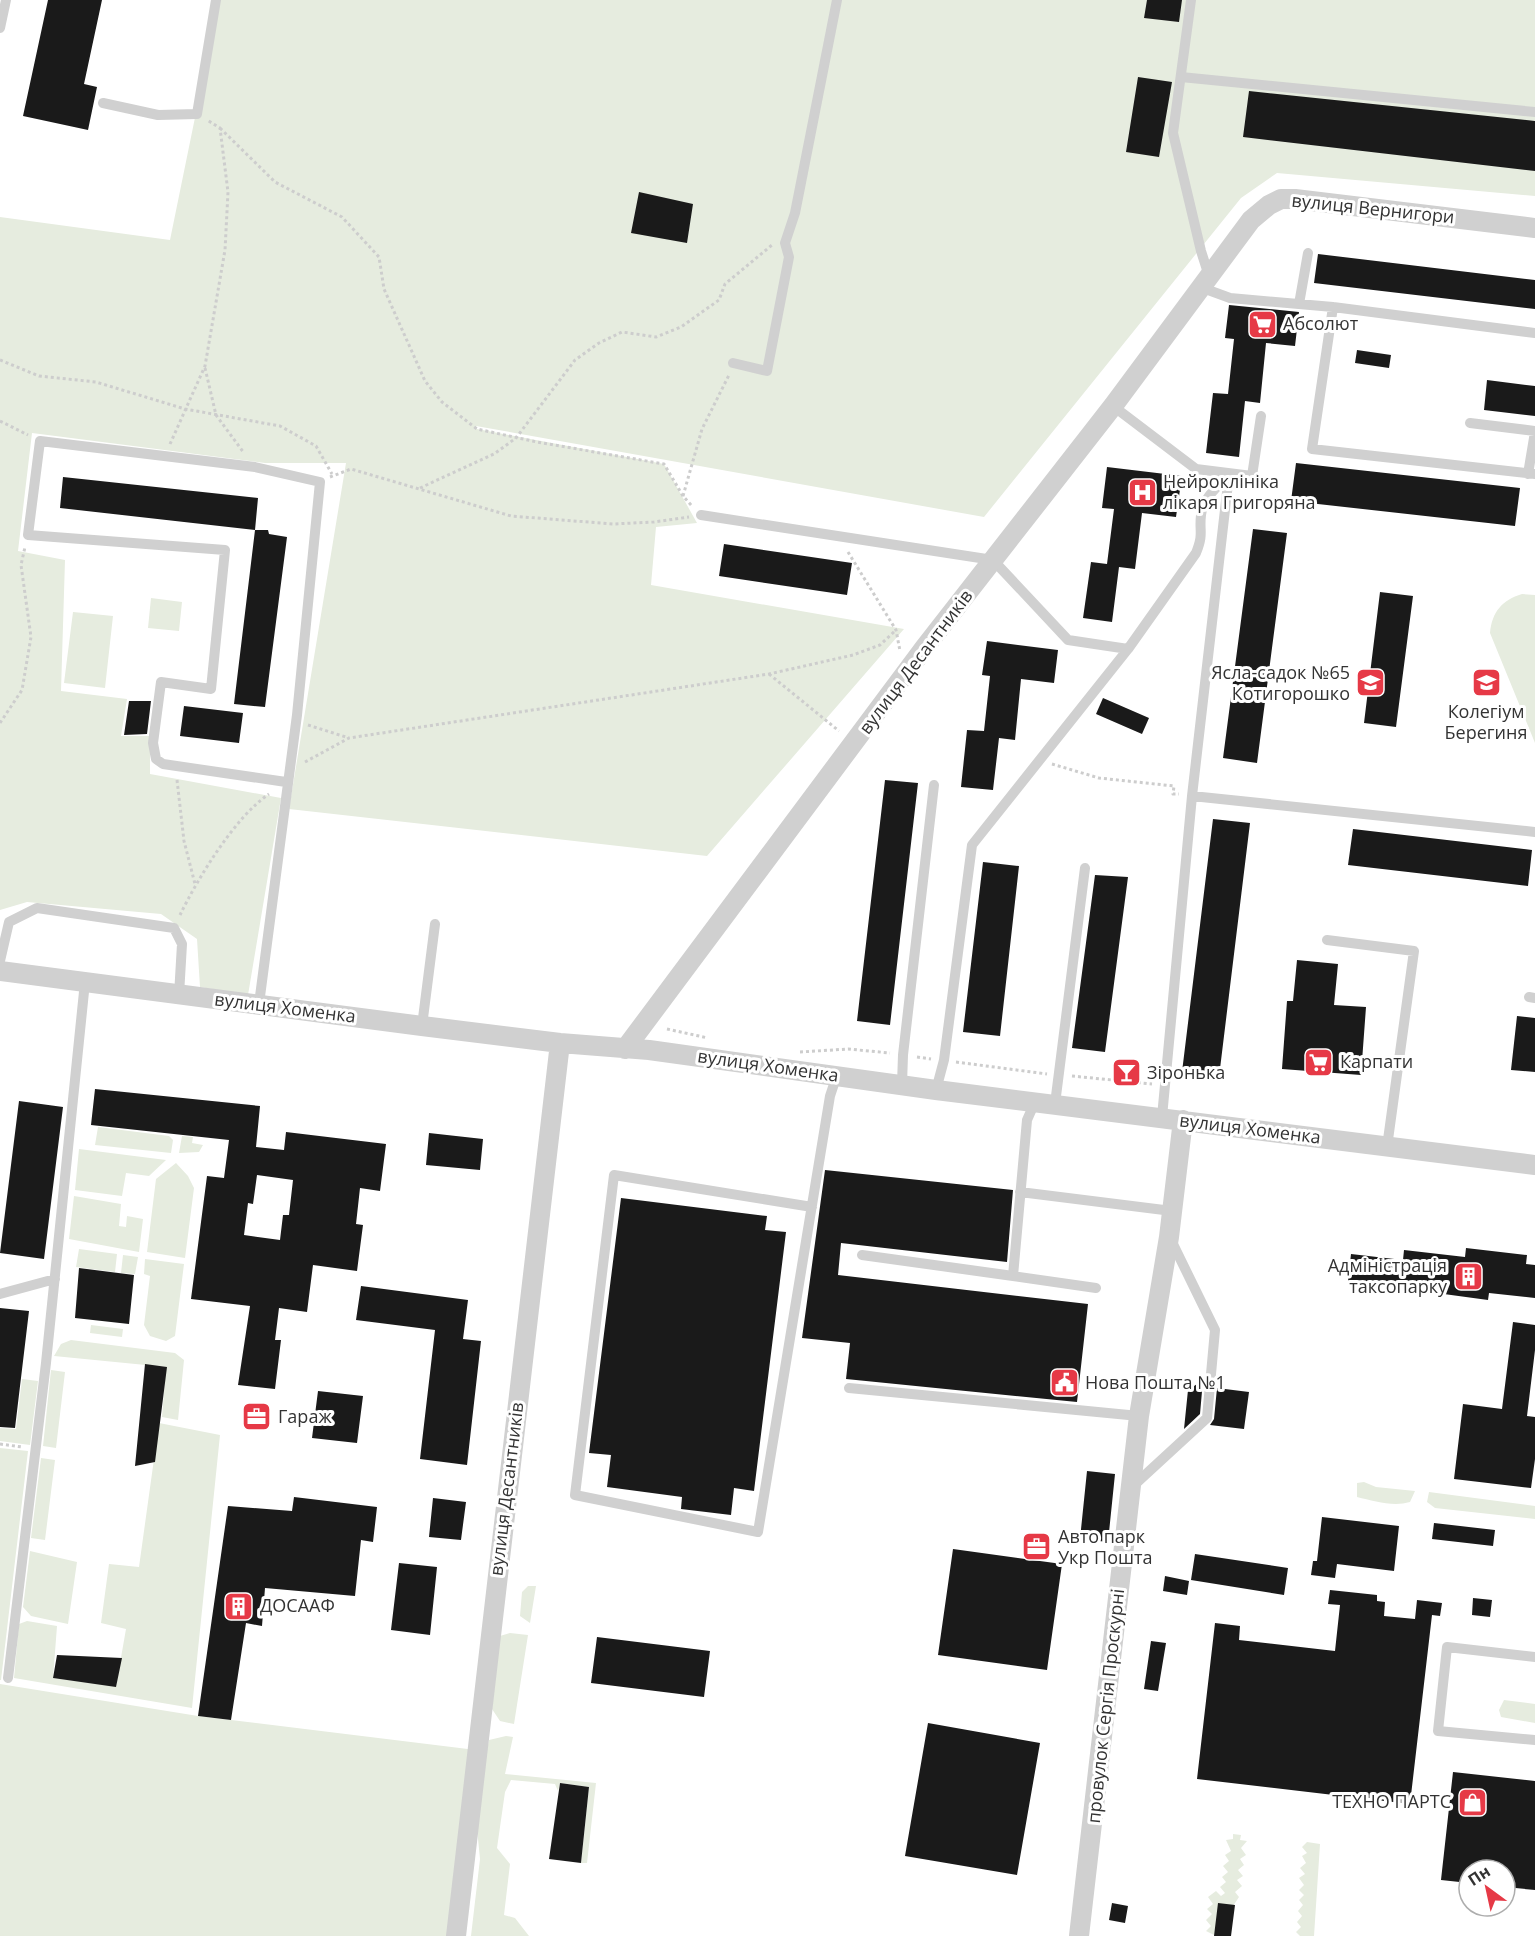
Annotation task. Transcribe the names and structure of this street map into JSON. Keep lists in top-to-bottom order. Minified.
{"streets":{"street":["вулиця Вернигори","вулиця Десантників","вулиця Хоменка","провулок Сергія Проскурні"]},"crossings":[["вулиця Вернигори","вулиця Десантників"],["вулиця Десантників","вулиця Хоменка"],["вулиця Хоменка","провулок Сергія Проскурні"]],"places":{"supermarket":["Абсолют","Карпати"],"hospital":["Нейроклініка лікаря Григоряна"],"school or university":["Ясла-садок №65 Котигорошко","Колегіум Берегиня"],"bar":["Зіронька"],"building":["Адміністрація таксопарку","ДОСААФ"],"public building":["Нова Пошта №1"],"office":["Гараж","Авто парк Укр Пошта"],"shop":["ТЕХНО ПАРТС"]},"north":"top left"}
